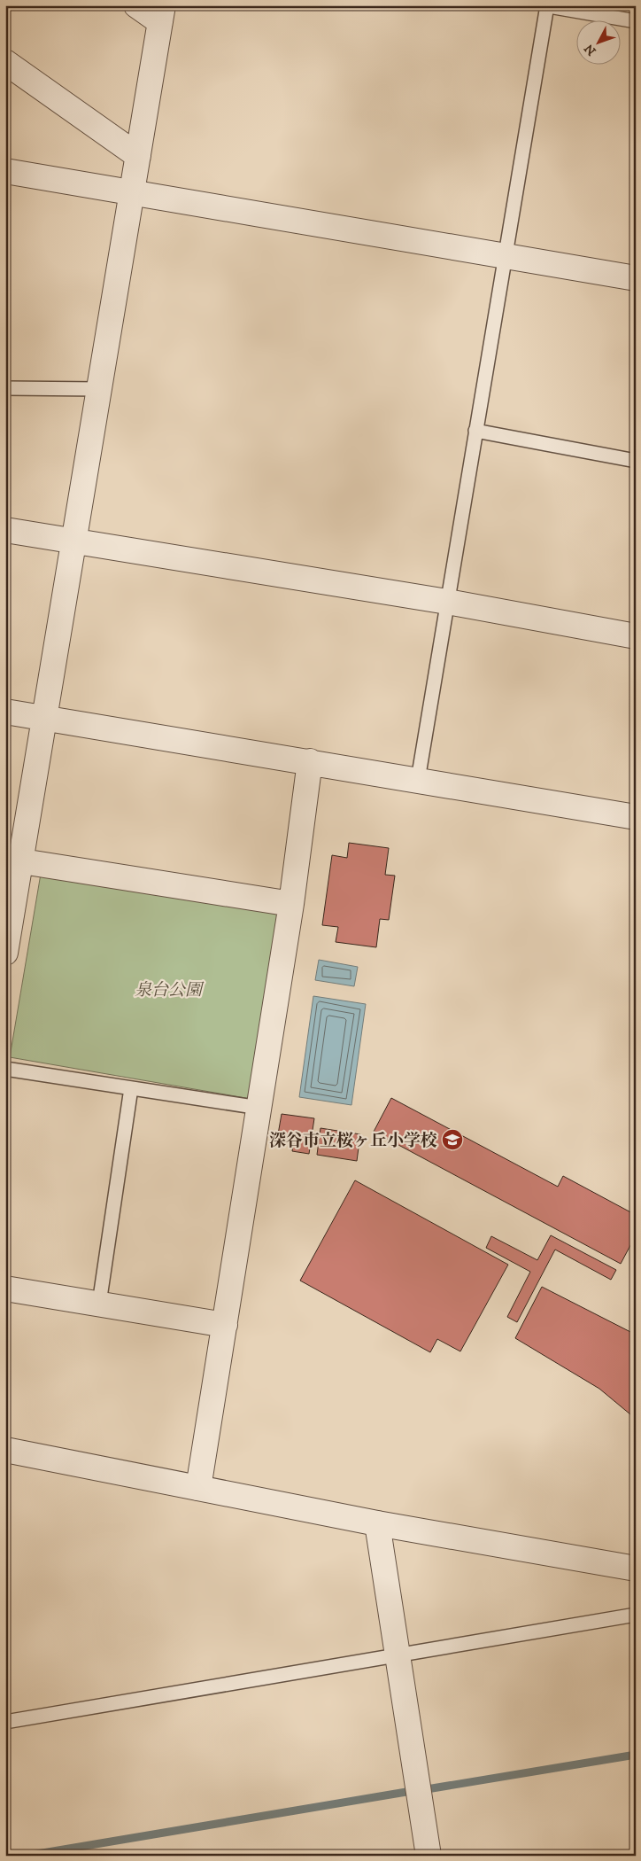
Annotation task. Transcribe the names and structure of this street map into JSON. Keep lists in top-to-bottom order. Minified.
{"parks":["泉台公園"],"places":{"school or university":["深谷市立桜ヶ丘小学校"]},"north":"bottom left"}
